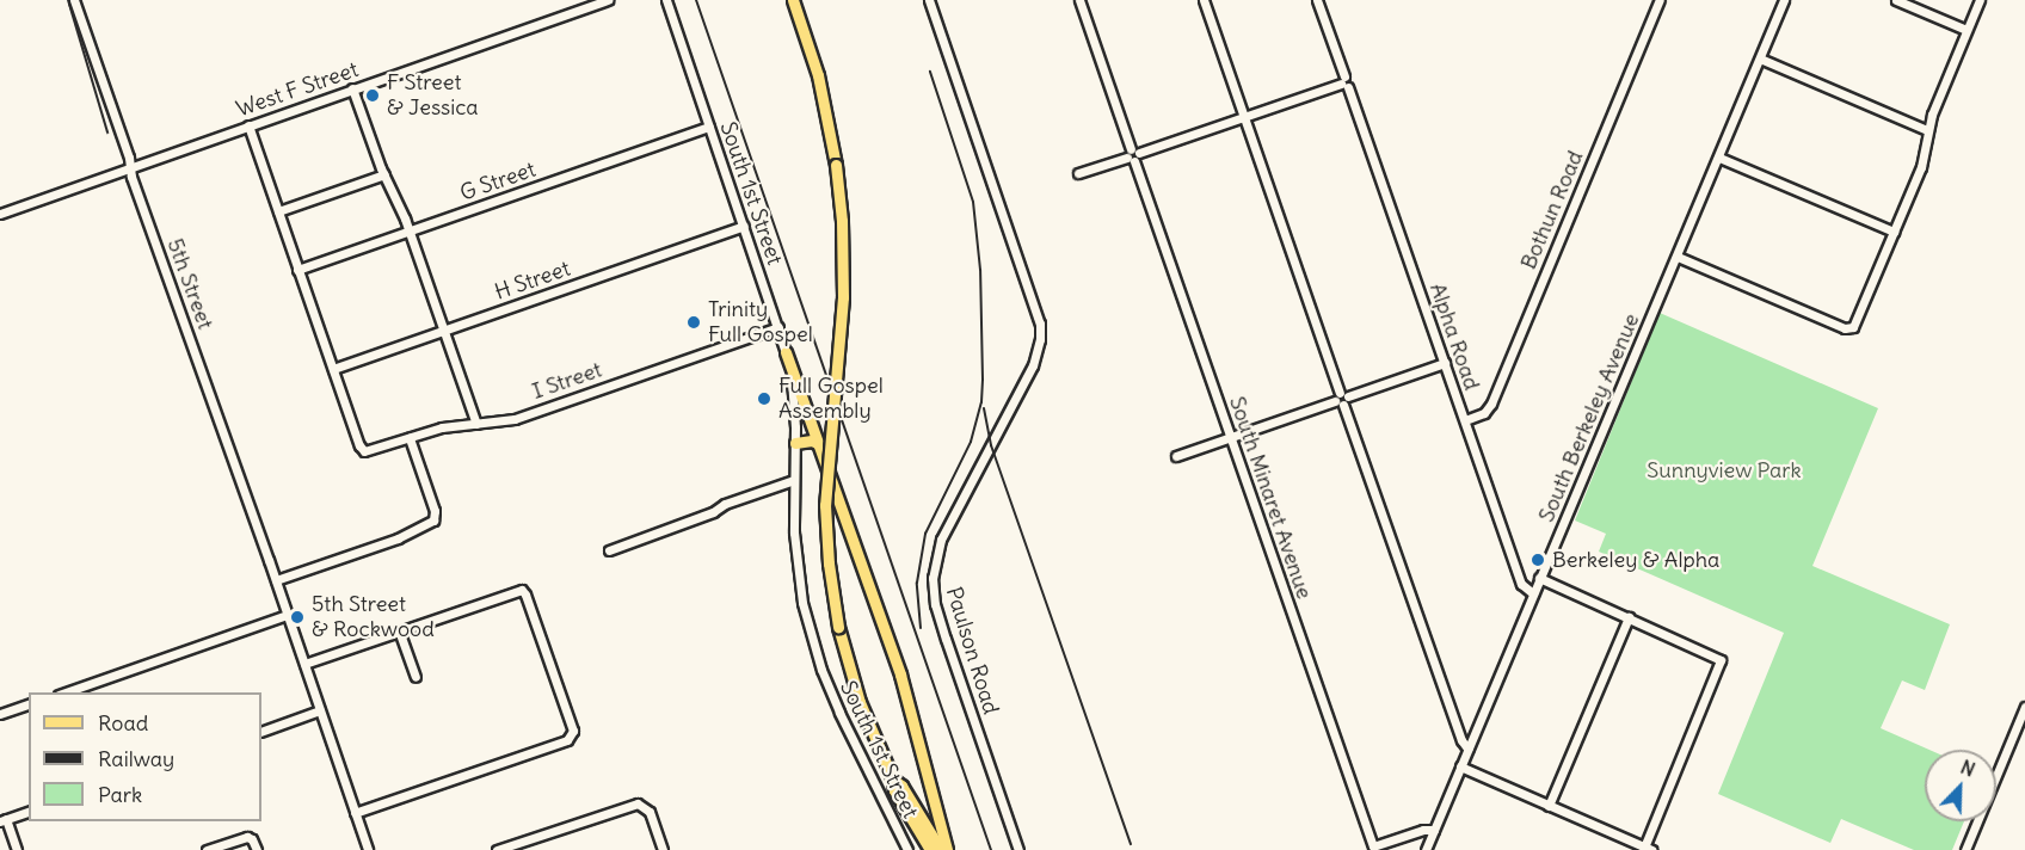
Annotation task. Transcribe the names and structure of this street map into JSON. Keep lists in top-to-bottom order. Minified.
{"streets":{"street":["West F Street","G Street","South 1st Street","Bothun Road","H Street","5th Street","Alpha Road","I Street","South Berkeley Avenue","South Minaret Avenue","Paulson Road"]},"crossings":[["West F Street","5th Street"],["G Street","South 1st Street"],["South 1st Street","H Street"],["South 1st Street","I Street"],["Bothun Road","Alpha Road"],["H Street","I Street"],["Alpha Road","South Berkeley Avenue"],["South Berkeley Avenue","South Minaret Avenue"]],"parks":["Sunnyview Park"],"places":["F Street & Jessica","Trinity Full Gospel","Full Gospel Assembly","Berkeley & Alpha","5th Street & Rockwood"],"legend":["Road","Railway","Park"],"north":"top right"}
